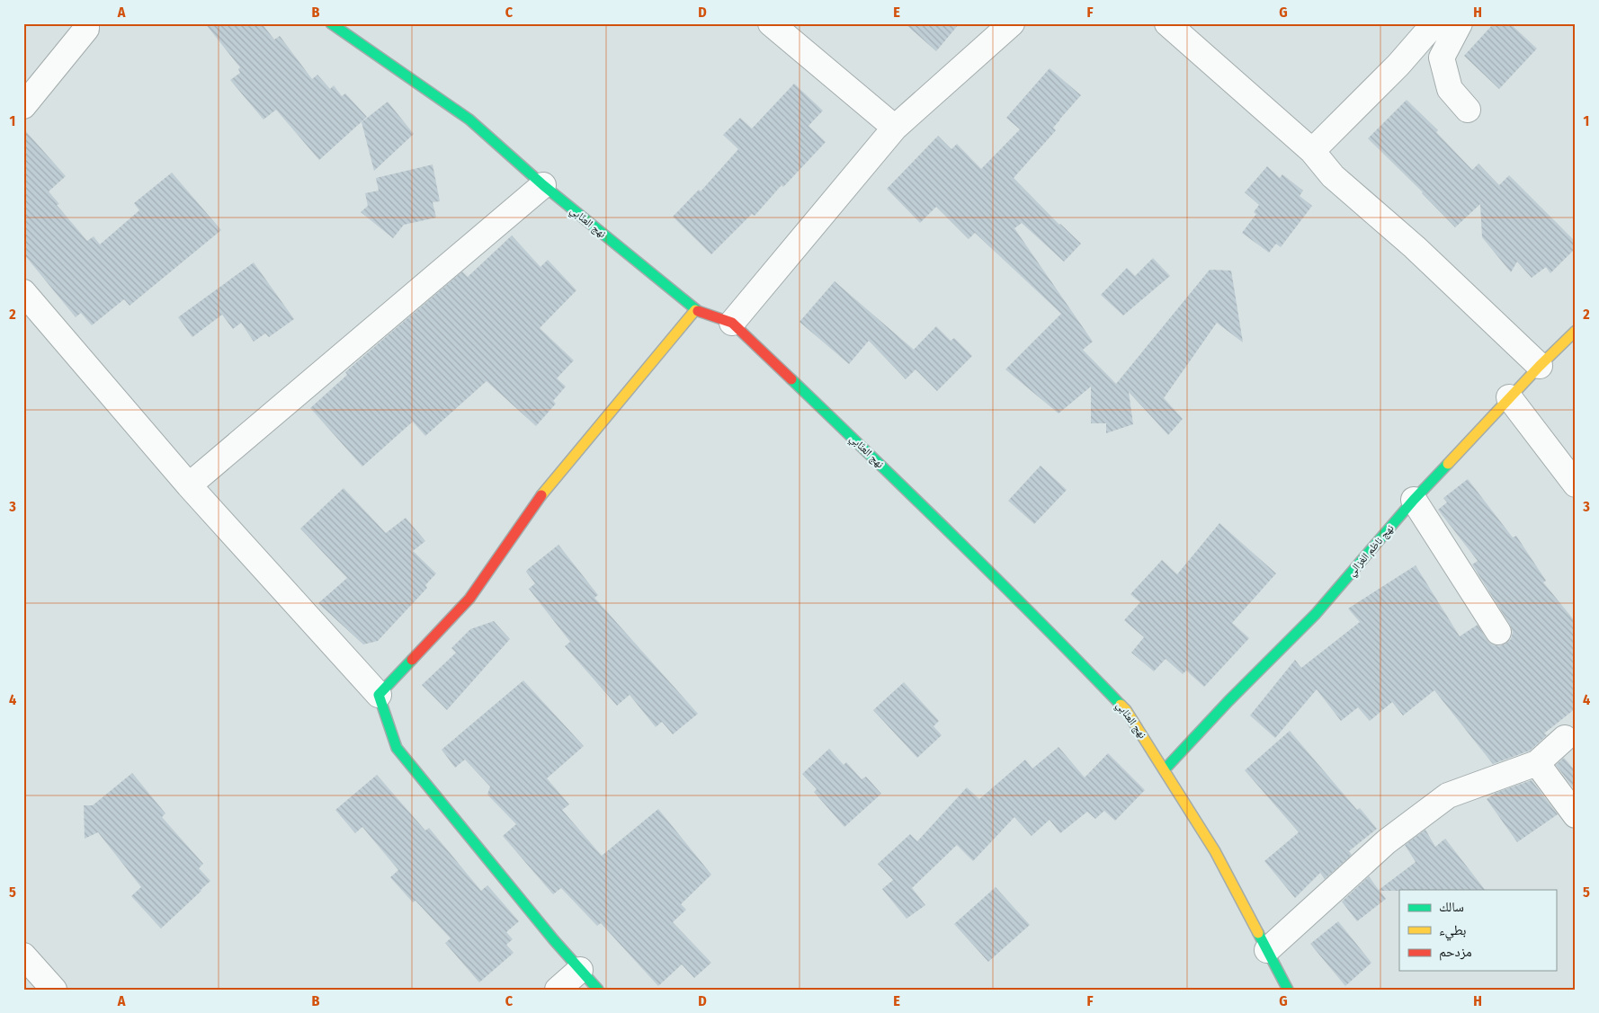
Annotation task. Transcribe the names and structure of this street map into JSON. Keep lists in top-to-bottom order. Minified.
{"streets":{"street":["نهج العنّابي","نهج ناظم الغزالي"]},"crossings":[["نهج العنّابي","نهج ناظم الغزالي"]],"legend":["سالك","بطيء","مزدحم"],"grid":{"columns":["A","B","C","D","E","F","G","H"],"rows":["1","2","3","4","5"]}}
